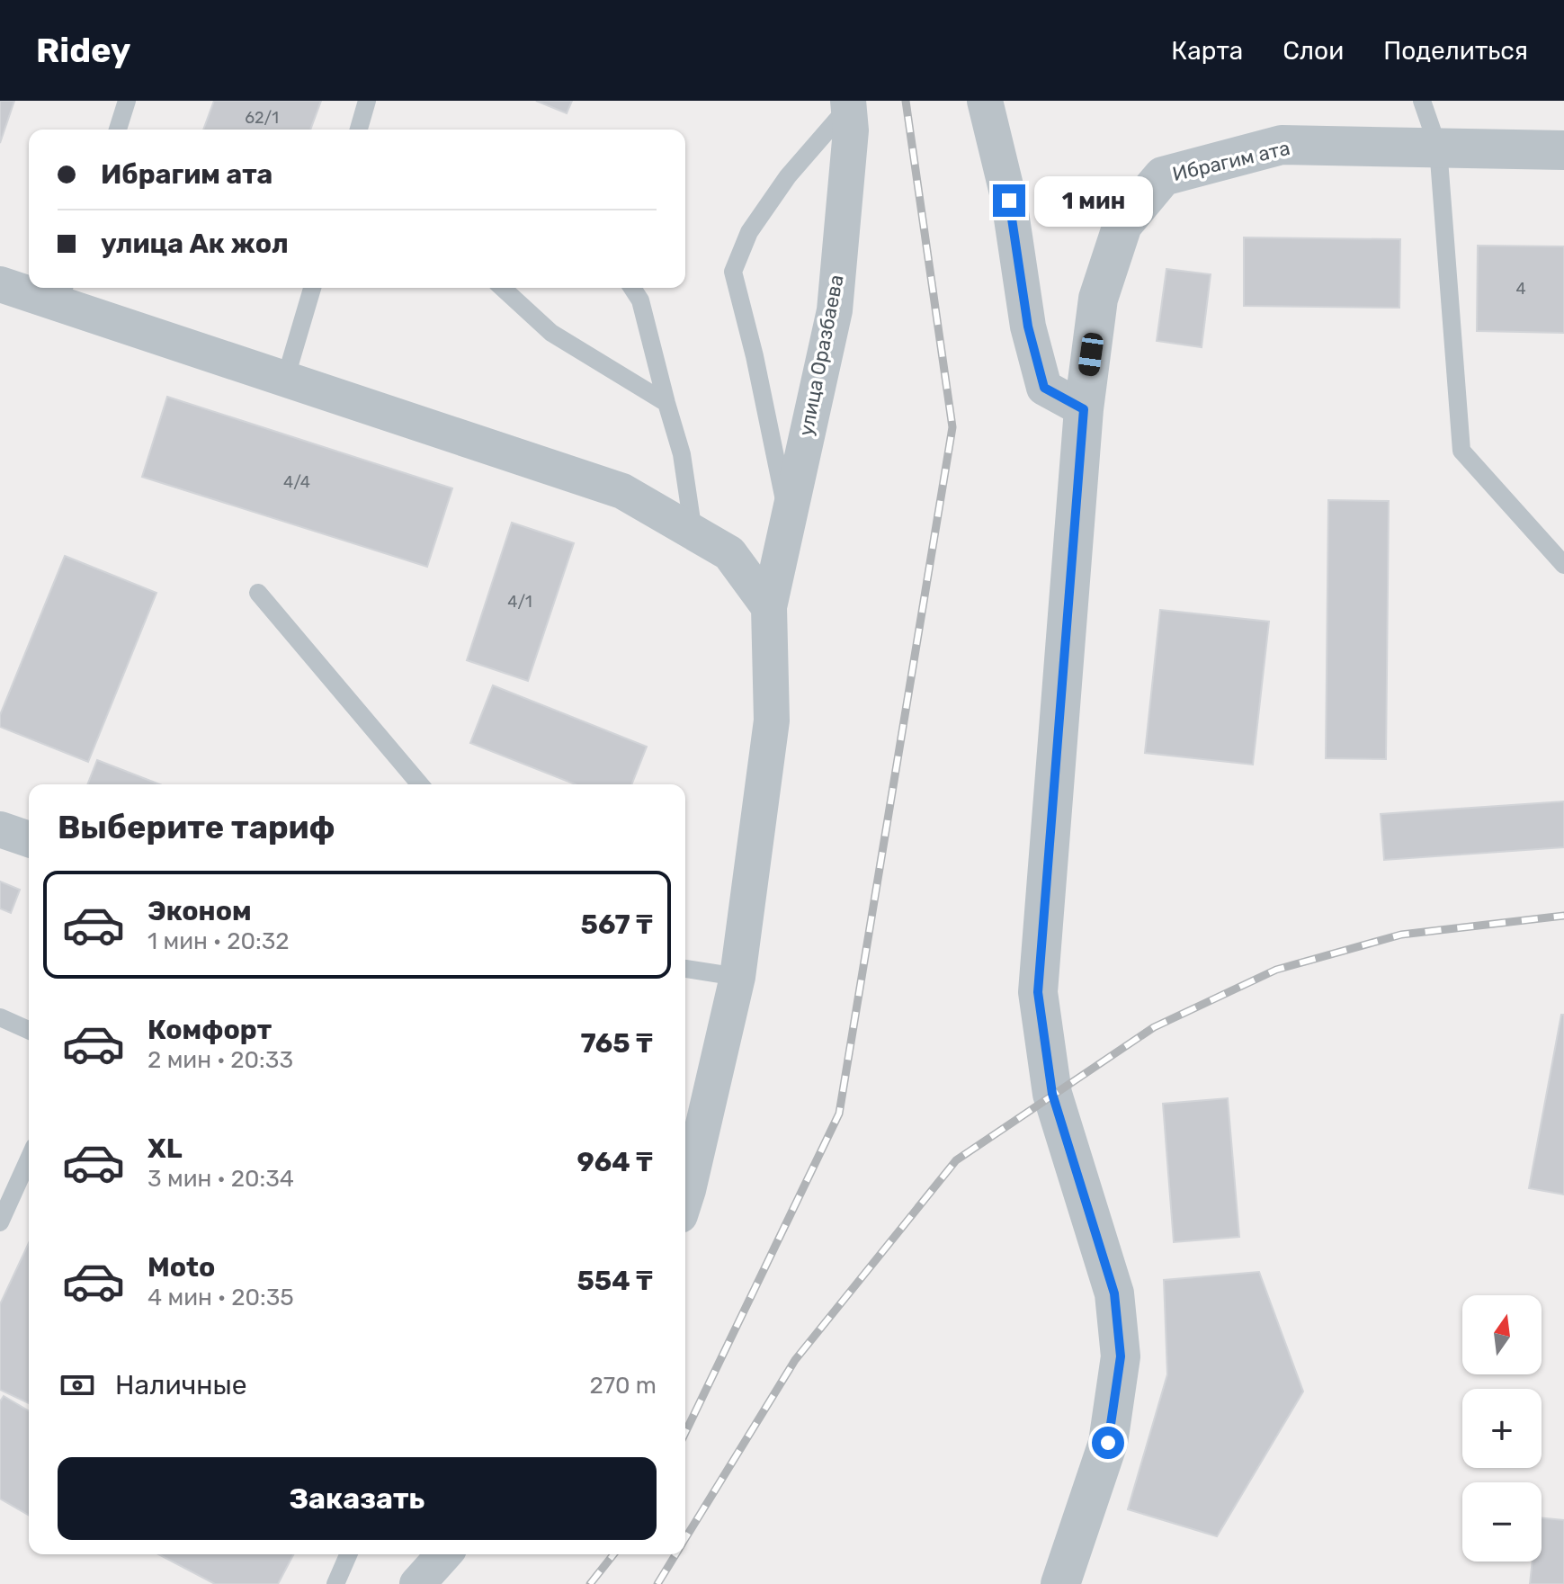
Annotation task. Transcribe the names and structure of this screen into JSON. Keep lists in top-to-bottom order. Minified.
{"streets":{"street":["Ибрагим ата","улица Оразбаева"]},"house_numbers":["62/1","4","4/4","4/1"],"north":"top","page":{"header":"Ridey","nav":["Карта","Слои","Поделиться"],"banner":["Ибрагим ата","улица Ак жол"],"bubble":"1 мин","heading":"Выберите тариф","list":[{"name":"Эконом","note":"1 мин · 20:32","value":"567 ₸"},{"name":"Комфорт","note":"2 мин · 20:33","value":"765 ₸"},{"name":"XL","note":"3 мин · 20:34","value":"964 ₸"},{"name":"Moto","note":"4 мин · 20:35","value":"554 ₸"}],"map_buttons":["+","−"],"pay":["Наличные","270 m"],"buttons":"Заказать"}}
